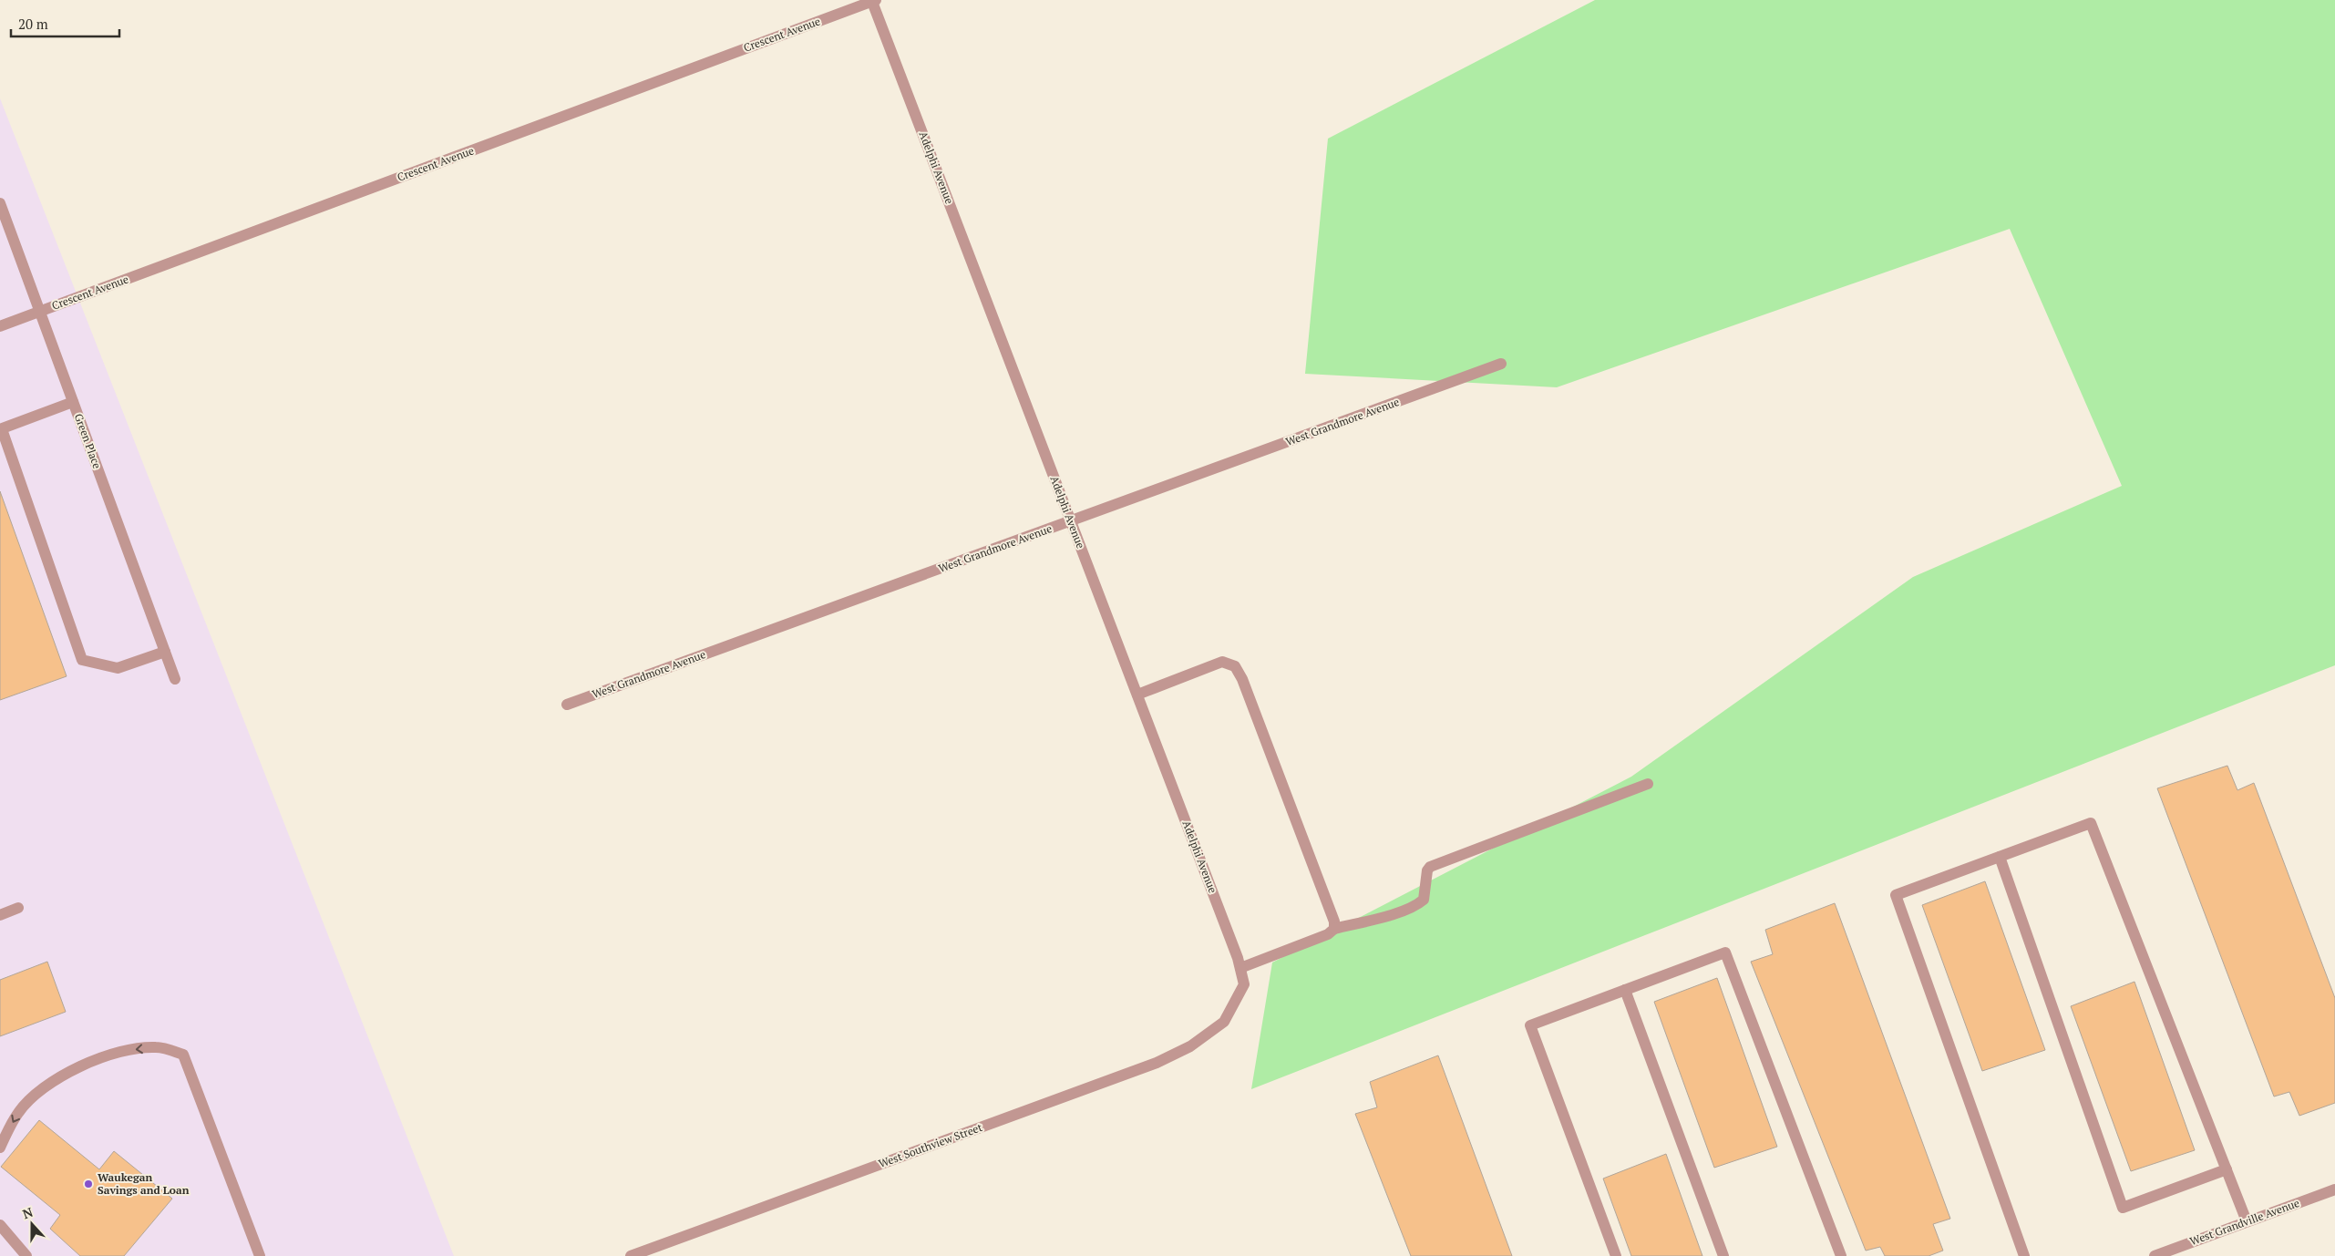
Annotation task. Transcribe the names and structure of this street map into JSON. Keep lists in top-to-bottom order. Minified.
{"streets":{"street":["Crescent Avenue","Adelphi Avenue","West Grandmore Avenue","Green Place","West Southview Street","West Grandville Avenue"]},"crossings":[["Crescent Avenue","Adelphi Avenue"],["Crescent Avenue","Green Place"],["Adelphi Avenue","West Grandmore Avenue"],["Adelphi Avenue","West Southview Street"]],"places":["Waukegan Savings and Loan"],"scale_bar":"20 m","north":"top"}
